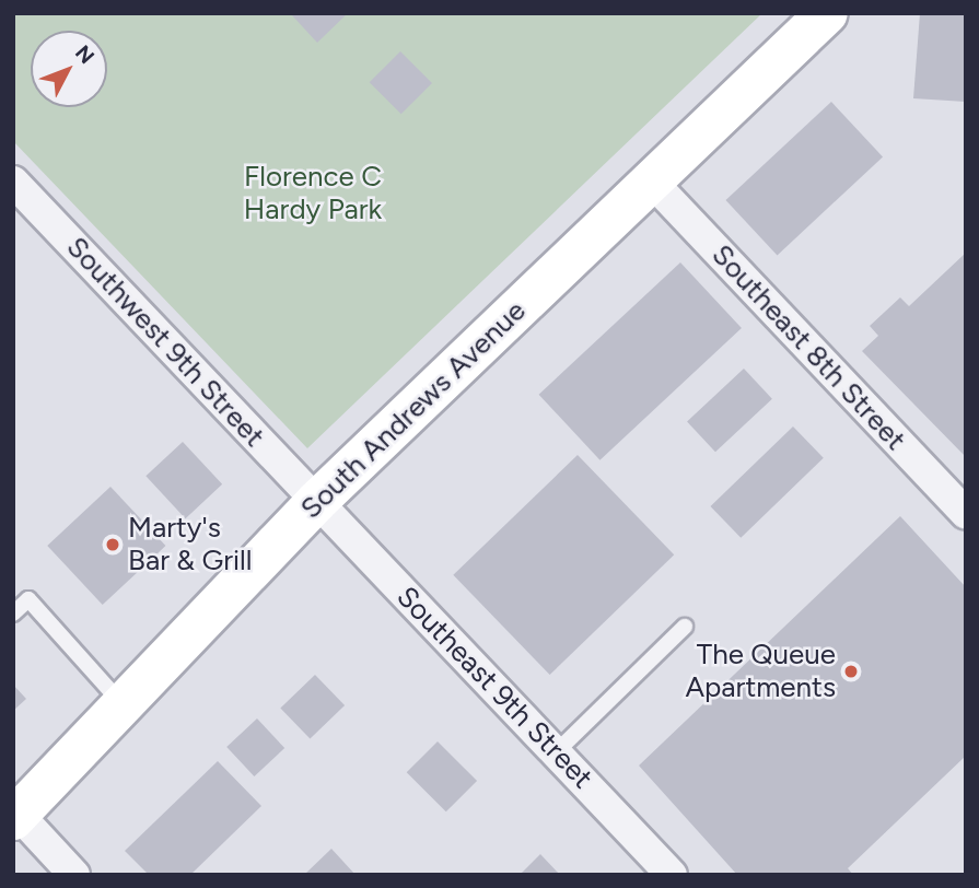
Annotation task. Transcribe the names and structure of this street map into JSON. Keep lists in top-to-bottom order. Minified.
{"streets":{"main road":["South Andrews Avenue"],"street":["Southwest 9th Street","Southeast 8th Street","Southeast 9th Street"]},"crossings":[["Southwest 9th Street","South Andrews Avenue"],["Southwest 9th Street","Southeast 9th Street"],["Southeast 8th Street","South Andrews Avenue"],["South Andrews Avenue","Southeast 9th Street"]],"parks":["Florence C Hardy Park"],"places":["Marty's Bar & Grill","The Queue Apartments"],"north":"top right"}
